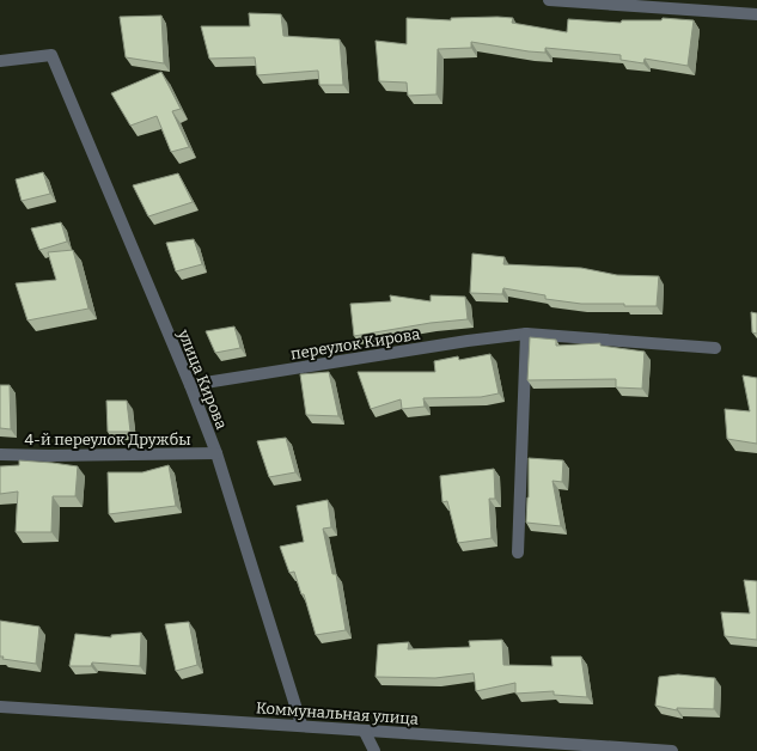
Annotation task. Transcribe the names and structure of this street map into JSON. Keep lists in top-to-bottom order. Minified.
{"streets":{"street":["переулок Кирова","улица Кирова","4-й переулок Дружбы","Коммунальная улица"]},"crossings":[["переулок Кирова","улица Кирова"],["улица Кирова","4-й переулок Дружбы"],["улица Кирова","Коммунальная улица"]]}
